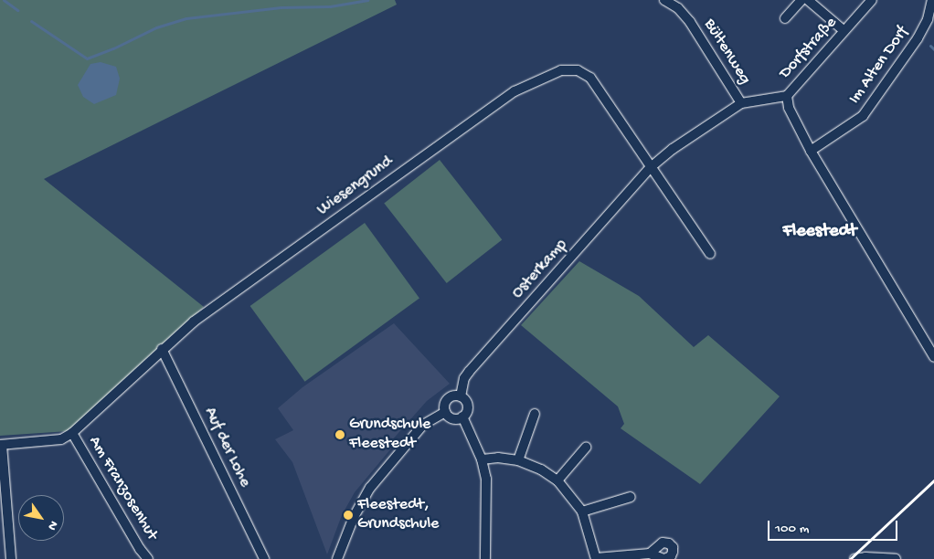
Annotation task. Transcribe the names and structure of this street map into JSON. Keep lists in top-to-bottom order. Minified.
{"streets":{"street":["Dorfstraße","Bültenweg","Im Alten Dorf","Wiesengrund","Osterkamp","Auf der Lohe","Am Franzosenhut"]},"crossings":[["Dorfstraße","Osterkamp"],["Bültenweg","Osterkamp"],["Wiesengrund","Osterkamp"],["Wiesengrund","Auf der Lohe"],["Wiesengrund","Am Franzosenhut"]],"districts":["Fleestedt"],"places":["Grundschule Fleestedt","Fleestedt, Grundschule"],"scale_bar":"100 m","north":"bottom right"}
